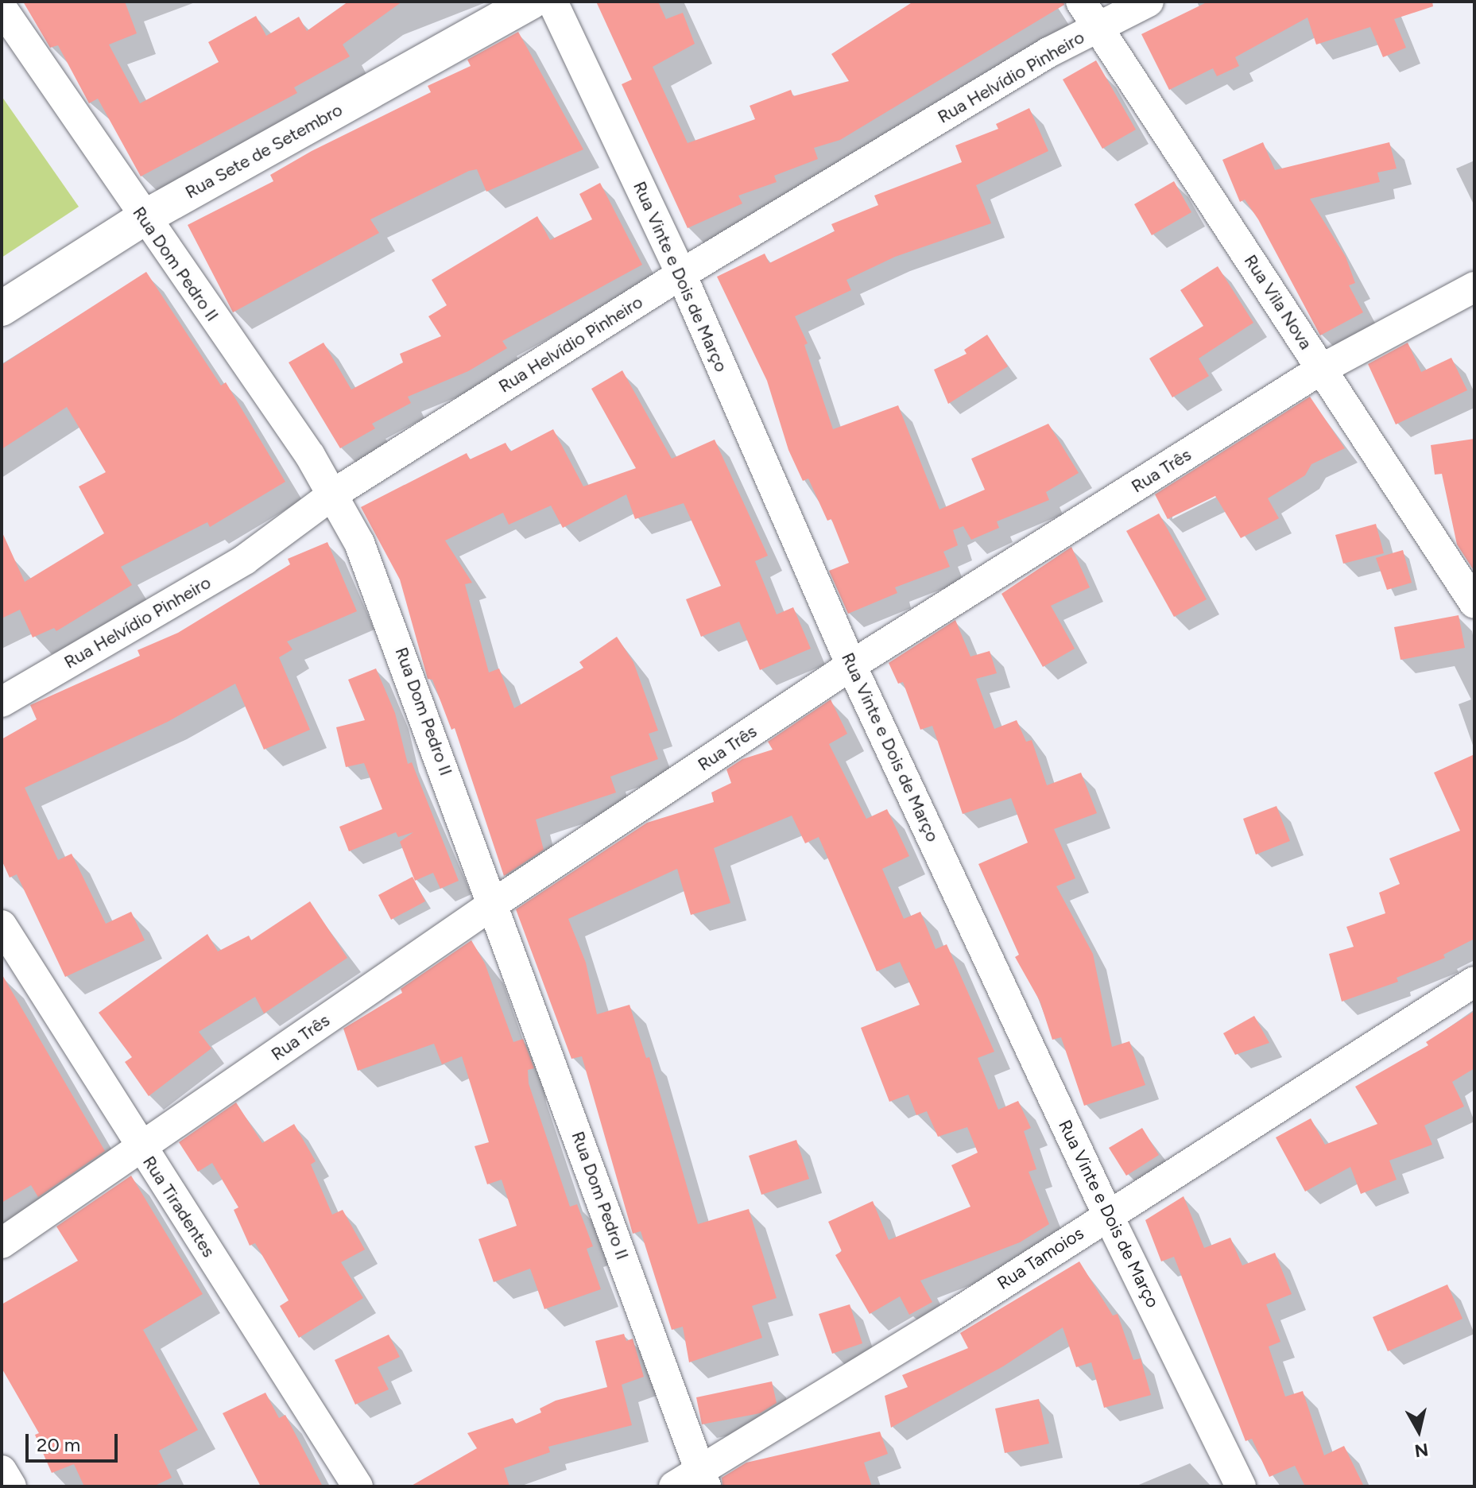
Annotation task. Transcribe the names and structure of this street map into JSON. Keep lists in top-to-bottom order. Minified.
{"streets":{"street":["Rua Helvídio Pinheiro","Rua Sete de Setembro","Rua Dom Pedro II","Rua Vinte e Dois de Março","Rua Vila Nova","Rua Três","Rua Tiradentes","Rua Tamoios"]},"crossings":[["Rua Helvídio Pinheiro","Rua Dom Pedro II"],["Rua Helvídio Pinheiro","Rua Vinte e Dois de Março"],["Rua Helvídio Pinheiro","Rua Vila Nova"],["Rua Sete de Setembro","Rua Dom Pedro II"],["Rua Dom Pedro II","Rua Três"],["Rua Dom Pedro II","Rua Tamoios"],["Rua Vinte e Dois de Março","Rua Três"],["Rua Vinte e Dois de Março","Rua Tamoios"],["Rua Vila Nova","Rua Três"],["Rua Três","Rua Tiradentes"]],"scale_bar":"20 m","north":"bottom"}
